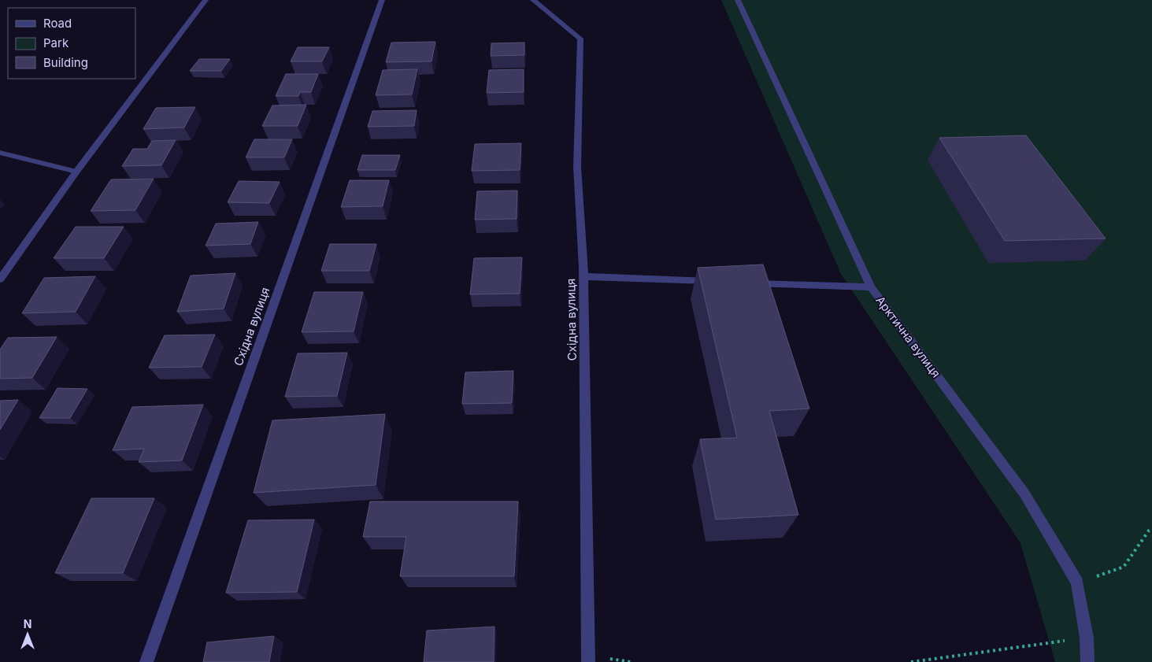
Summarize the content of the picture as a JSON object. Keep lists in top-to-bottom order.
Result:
{
  "streets": {
    "street": ["Східна вулиця", "Арктична вулиця"]
  },
  "legend": ["Road", "Park", "Building"],
  "north": "top"
}
